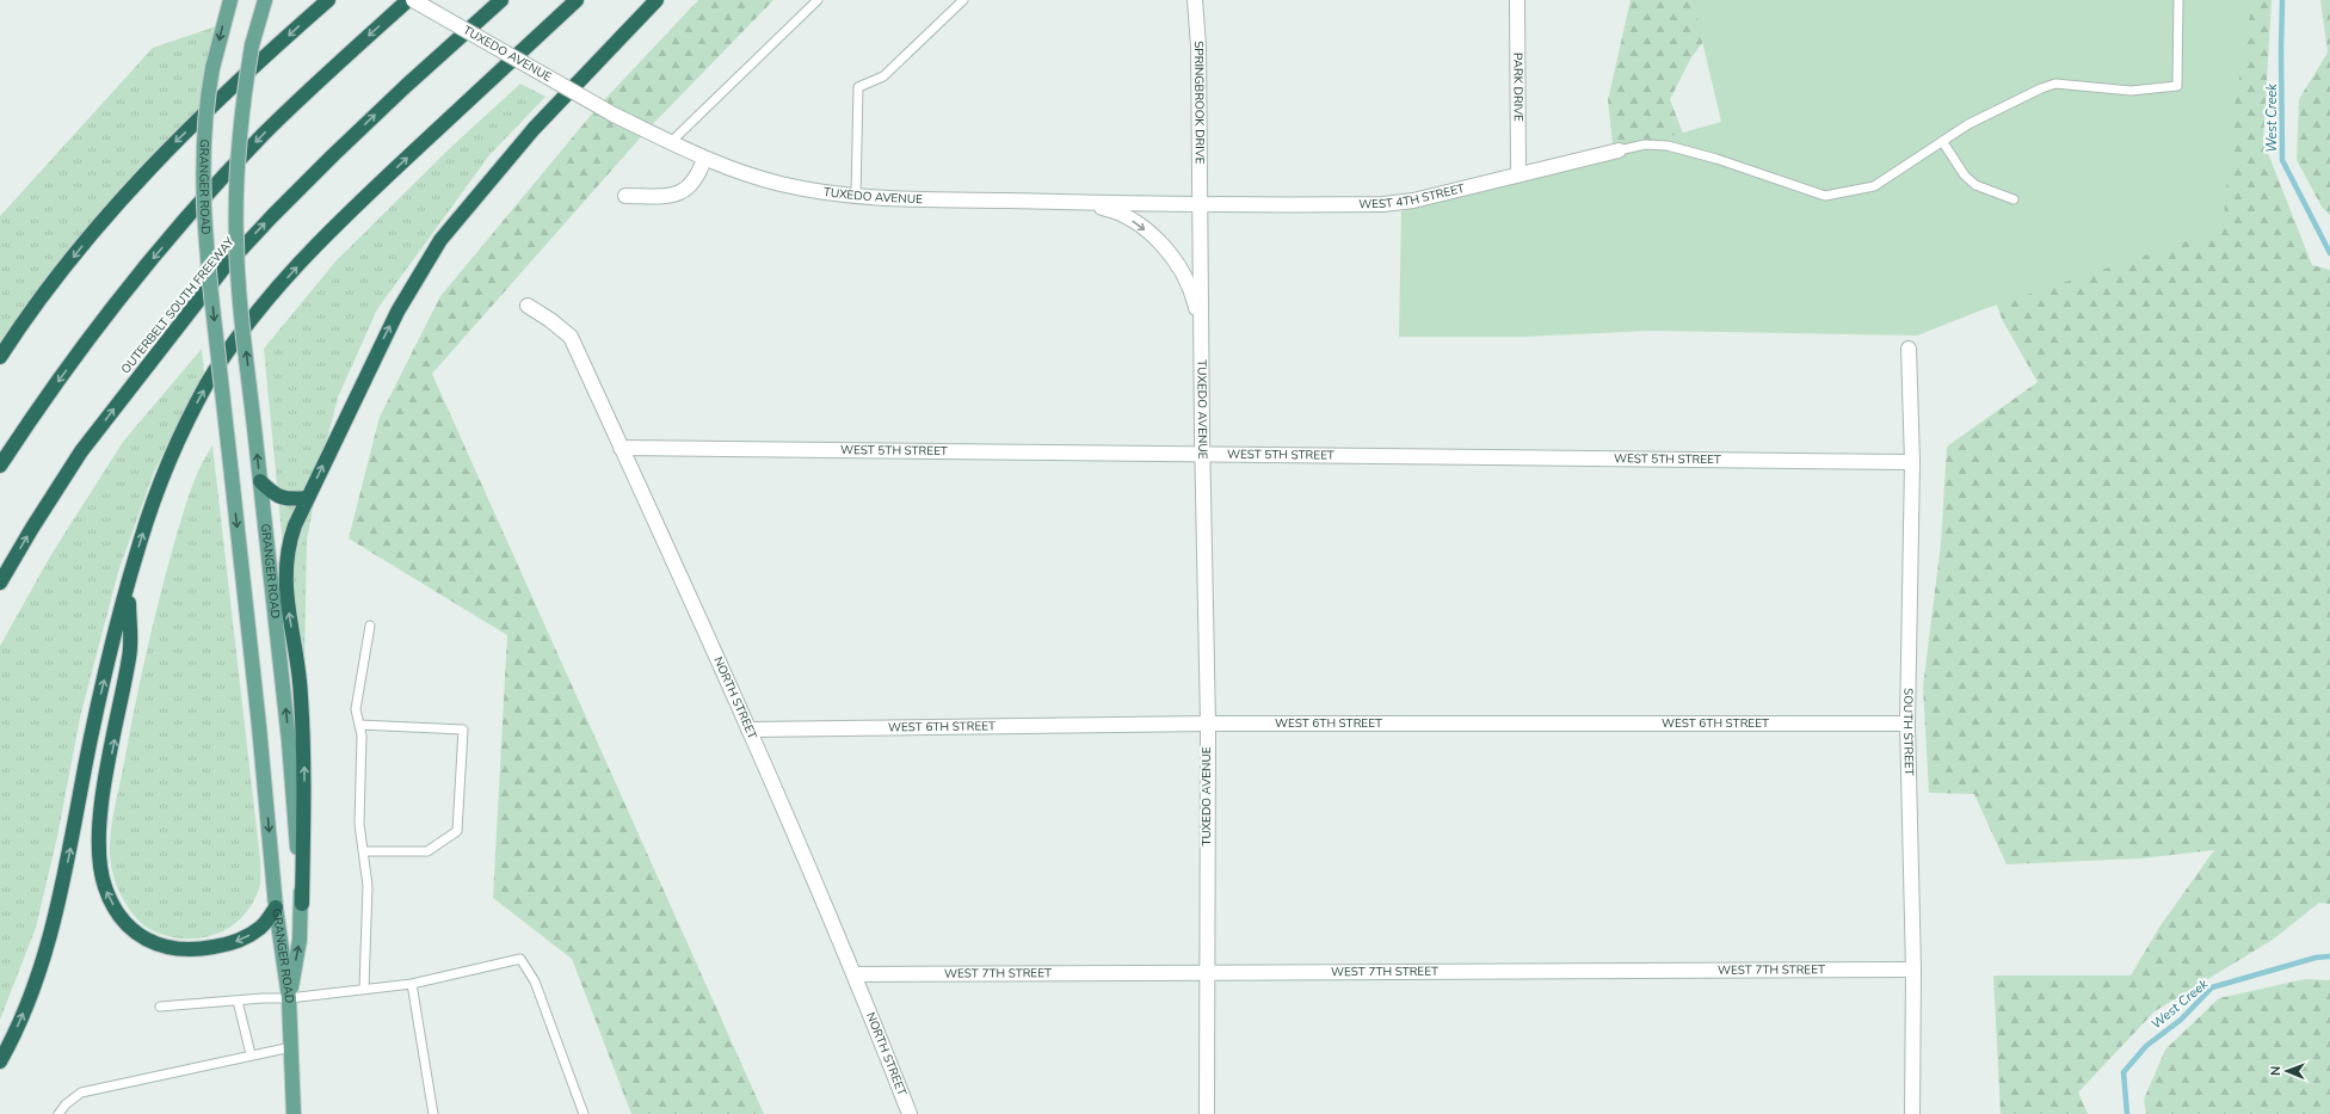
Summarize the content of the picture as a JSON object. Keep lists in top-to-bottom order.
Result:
{
  "streets": {
    "highway": ["OUTERBELT SOUTH FREEWAY"],
    "main road": ["GRANGER ROAD"],
    "street": [
      "TUXEDO AVENUE",
      "PARK DRIVE",
      "SPRINGBROOK DRIVE",
      "WEST 4TH STREET",
      "WEST 5TH STREET",
      "NORTH STREET",
      "WEST 6TH STREET",
      "SOUTH STREET",
      "WEST 7TH STREET"
    ]
  },
  "crossings": [
    ["TUXEDO AVENUE", "SPRINGBROOK DRIVE"],
    ["TUXEDO AVENUE", "WEST 4TH STREET"],
    ["TUXEDO AVENUE", "WEST 5TH STREET"],
    ["TUXEDO AVENUE", "WEST 6TH STREET"],
    ["TUXEDO AVENUE", "WEST 7TH STREET"],
    ["PARK DRIVE", "WEST 4TH STREET"],
    ["SPRINGBROOK DRIVE", "WEST 4TH STREET"],
    ["WEST 5TH STREET", "NORTH STREET"],
    ["WEST 5TH STREET", "SOUTH STREET"],
    ["NORTH STREET", "WEST 6TH STREET"],
    ["NORTH STREET", "WEST 7TH STREET"],
    ["WEST 6TH STREET", "SOUTH STREET"],
    ["SOUTH STREET", "WEST 7TH STREET"]
  ],
  "water": ["West Creek"],
  "north": "left"
}
